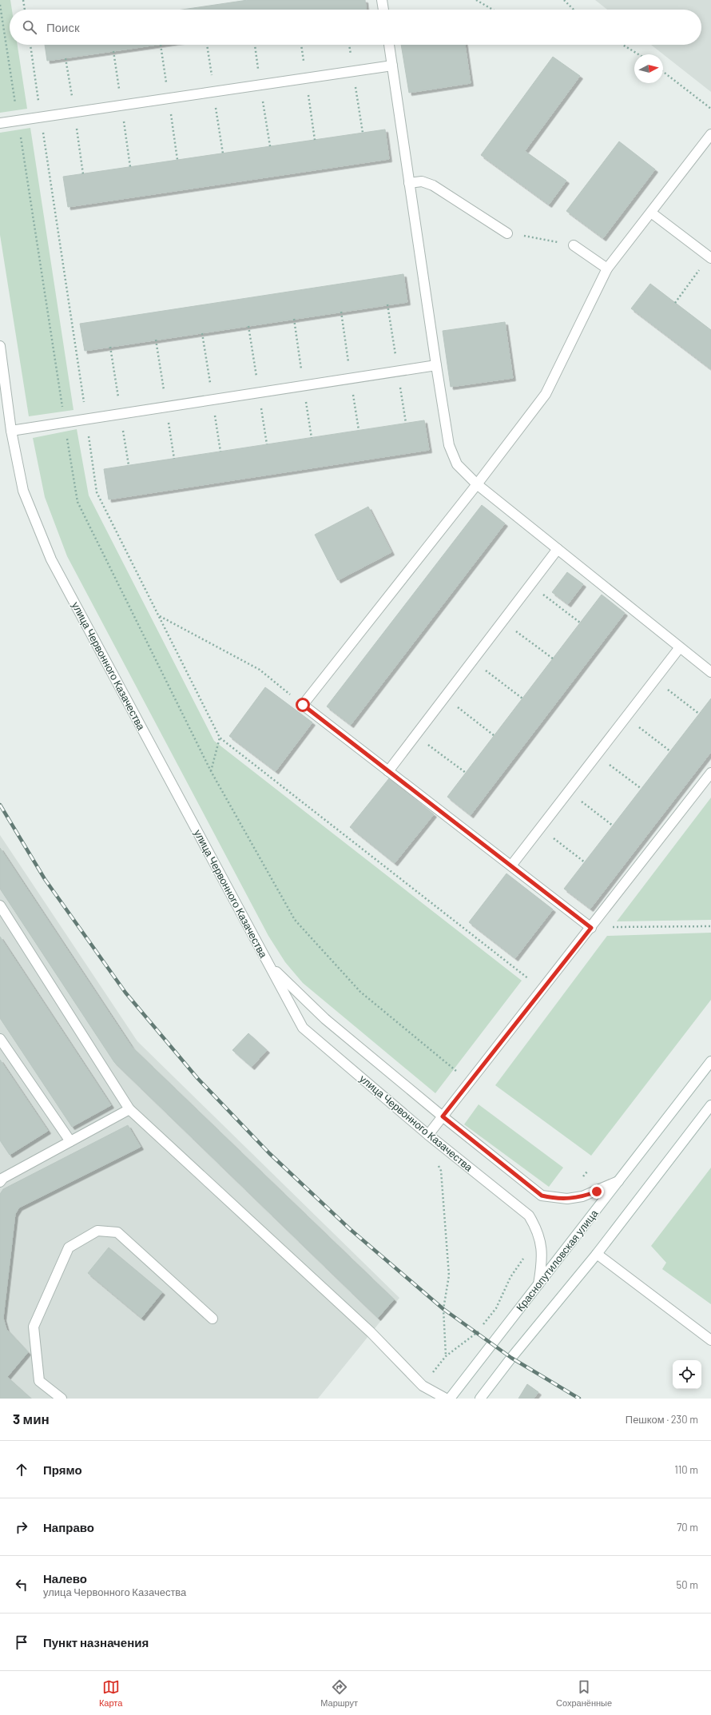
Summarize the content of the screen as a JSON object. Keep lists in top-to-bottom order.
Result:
{
  "streets": {
    "street": ["улица Червонного Казачества", "Краснопутиловская улица"]
  },
  "crossings": [
    ["улица Червонного Казачества", "Краснопутиловская улица"]
  ],
  "north": "right",
  "page": {
    "search": "Поиск",
    "heading": ["3 мин", "Пешком · 230 m"],
    "list": [
      ["Прямо", "110 m"],
      ["Направо", "70 m"],
      ["Налево", "улица Червонного Казачества", "50 m"],
      "Пункт назначения"
    ],
    "nav": ["Карта", "Маршрут", "Сохранённые"]
  }
}
